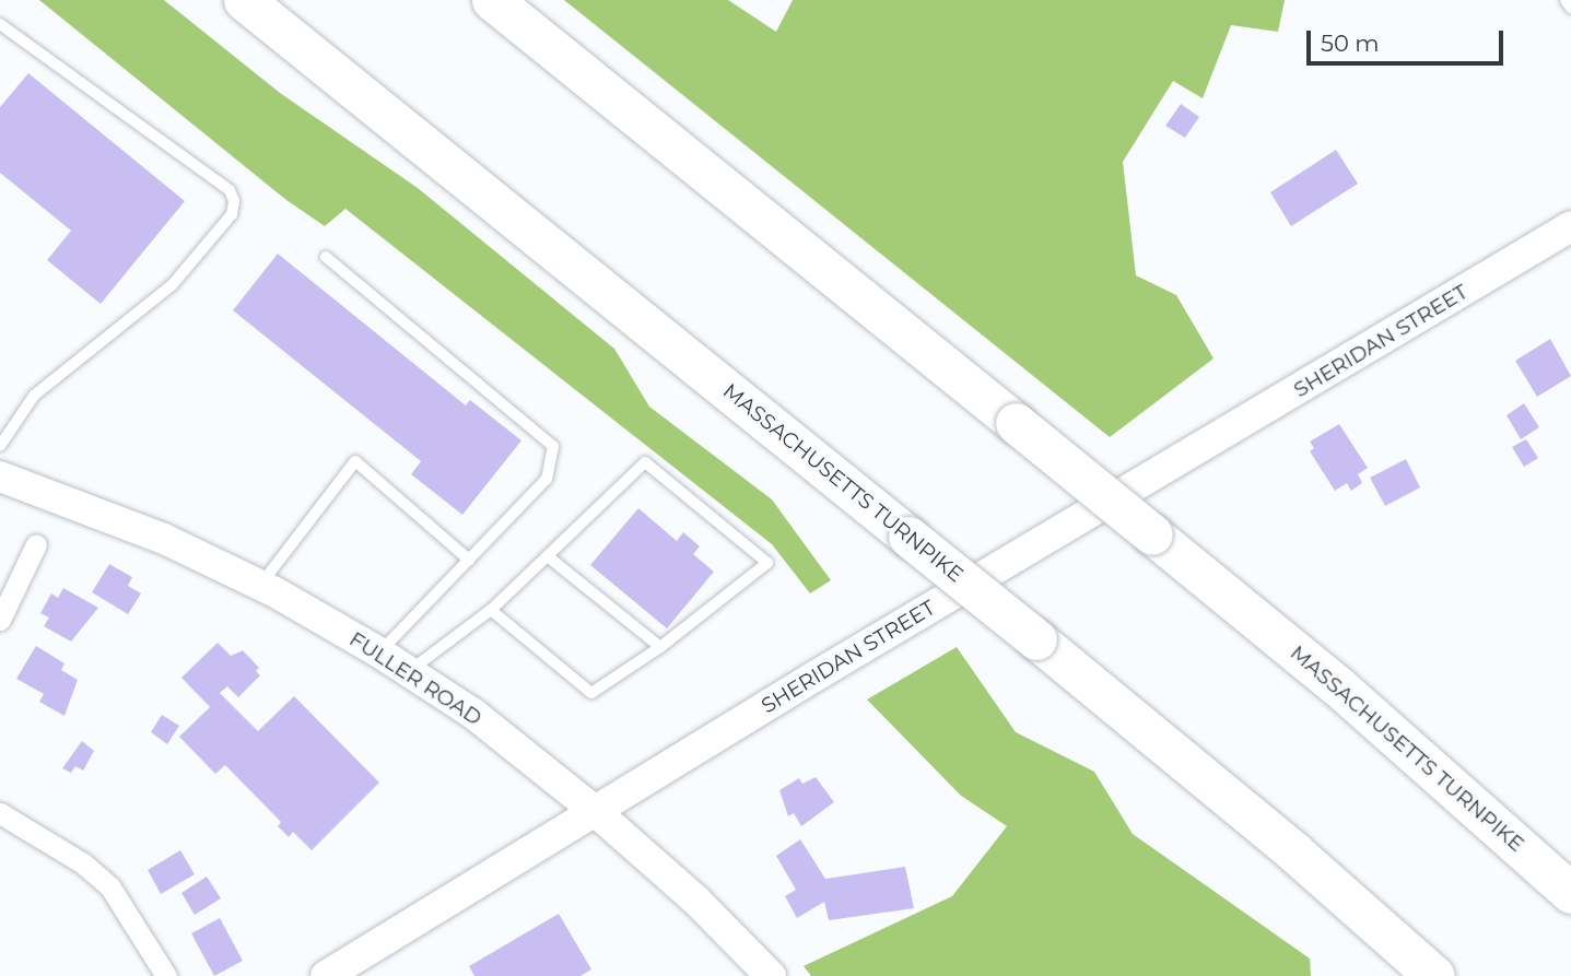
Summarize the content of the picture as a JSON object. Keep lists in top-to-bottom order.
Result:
{
  "streets": {
    "highway": ["MASSACHUSETTS TURNPIKE"],
    "street": ["SHERIDAN STREET", "FULLER ROAD"]
  },
  "crossings": [
    ["SHERIDAN STREET", "FULLER ROAD"]
  ],
  "scale_bar": "50 m"
}
